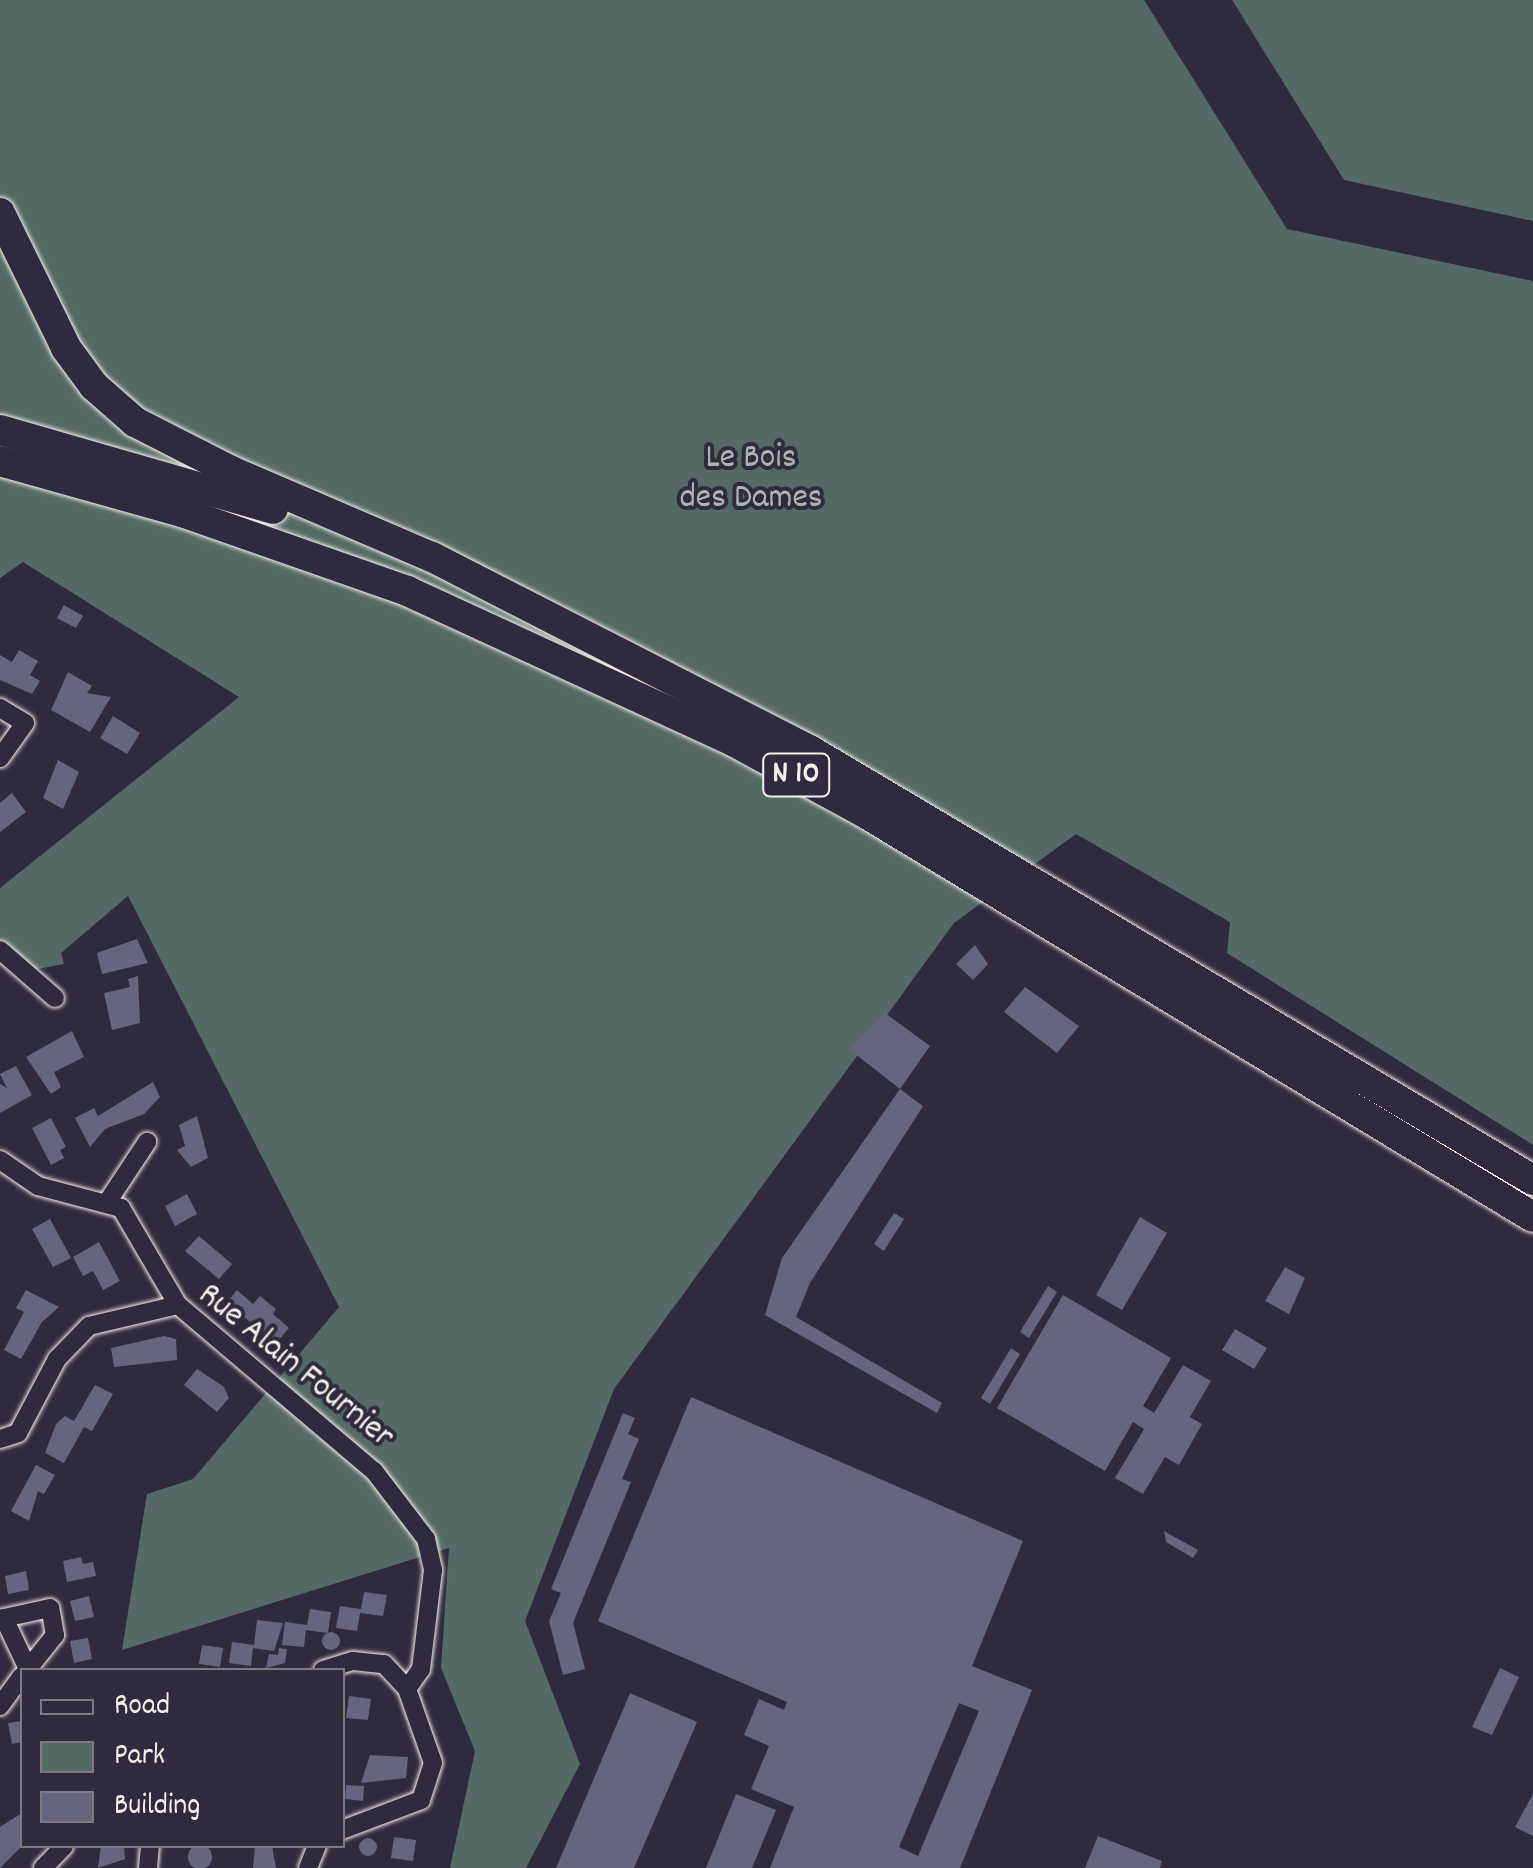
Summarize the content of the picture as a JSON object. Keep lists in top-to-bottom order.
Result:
{
  "streets": {
    "highway": ["N 10"],
    "street": ["Rue Alain Fournier"]
  },
  "parks": ["Le Bois des Dames"],
  "legend": ["Road", "Park", "Building"]
}
